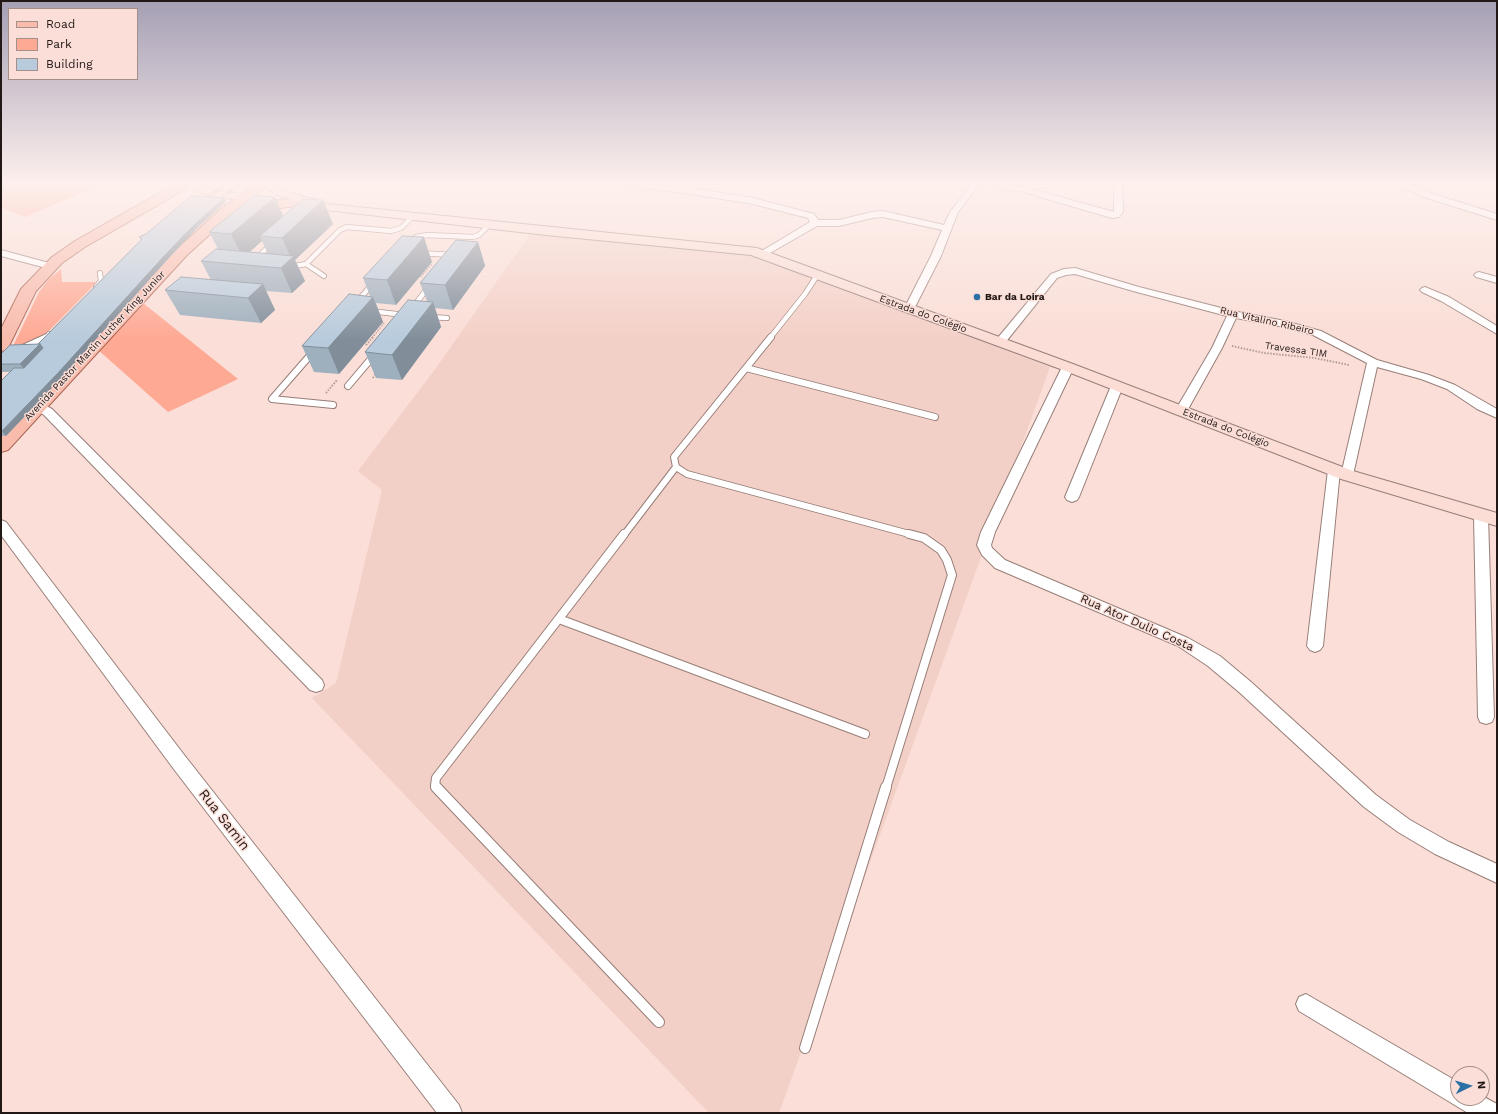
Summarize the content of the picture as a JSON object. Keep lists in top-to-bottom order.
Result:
{
  "streets": {
    "main road": ["Estrada do Colégio", "Avenida Pastor Martin Luther King Junior"],
    "street": ["Rua Vitalino Ribeiro", "Rua Ator Dulio Costa", "Rua Samin"],
    "path": ["Travessa TIM"]
  },
  "crossings": [
    ["Estrada do Colégio", "Rua Vitalino Ribeiro"],
    ["Estrada do Colégio", "Rua Ator Dulio Costa"],
    ["Rua Vitalino Ribeiro", "Travessa TIM"]
  ],
  "places": ["Bar da Loira"],
  "legend": ["Road", "Park", "Building"],
  "north": "right"
}
